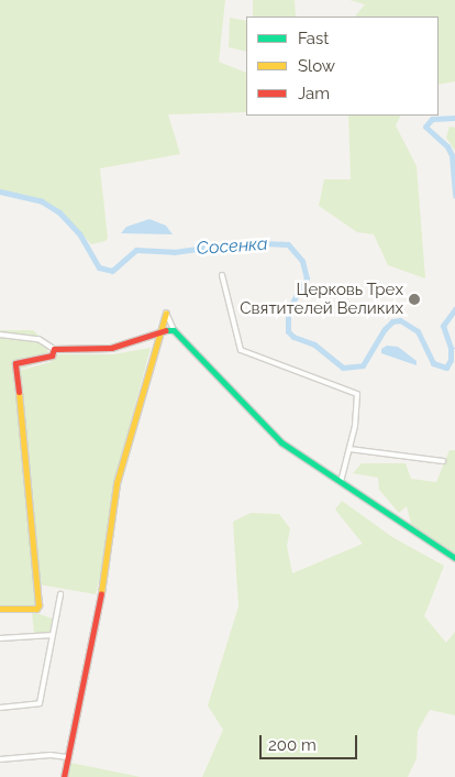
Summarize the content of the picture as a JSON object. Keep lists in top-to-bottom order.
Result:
{
  "water": ["Сосенка"],
  "places": ["Церковь Трех Святителей Великих"],
  "legend": ["Fast", "Slow", "Jam"],
  "scale_bar": "200 m"
}
